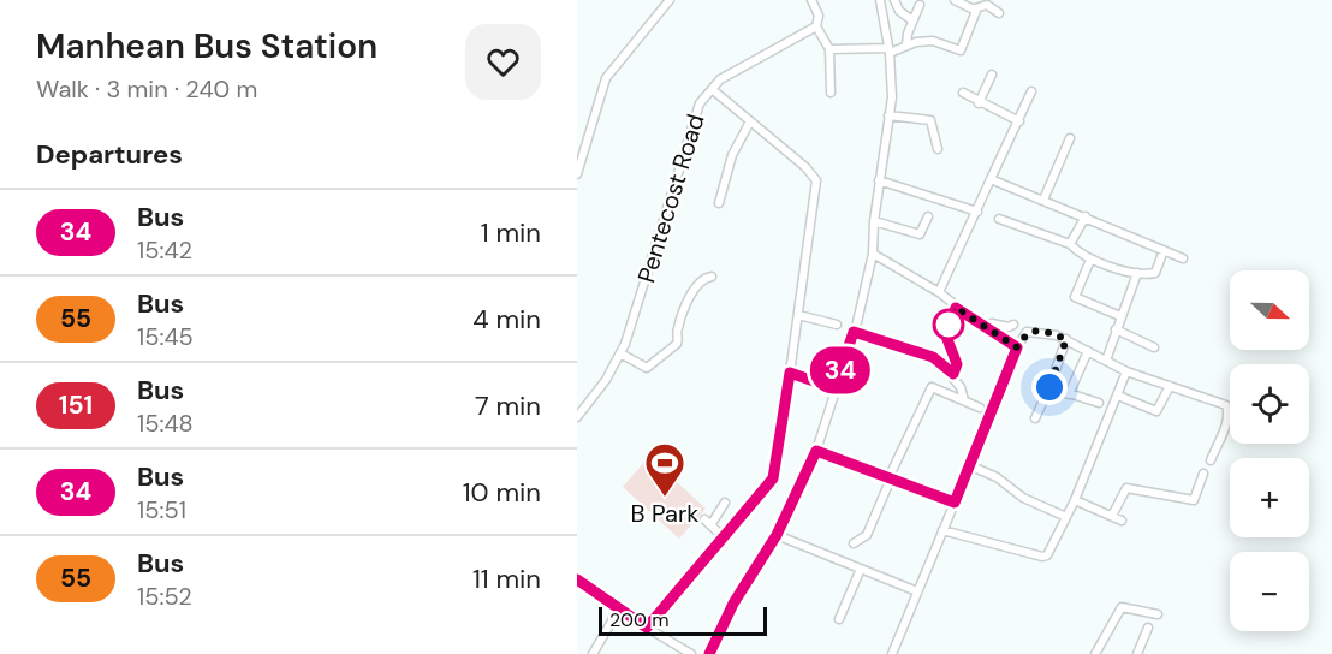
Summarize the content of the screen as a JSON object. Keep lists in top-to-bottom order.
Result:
{
  "streets": {
    "street": ["Pentecost Road"]
  },
  "places": {
    "sports": ["B Park"]
  },
  "lines": ["bus line 34"],
  "scale_bar": "200 m",
  "north": "right",
  "page": {
    "heading": [
      ["Manhean Bus Station", "Walk · 3 min · 240 m"],
      "Departures"
    ],
    "on_map": "34",
    "list": [
      {
        "mark": "34",
        "name": "Bus",
        "note": "15:42",
        "value": "1 min"
      },
      {
        "mark": "55",
        "name": "Bus",
        "note": "15:45",
        "value": "4 min"
      },
      {
        "mark": "151",
        "name": "Bus",
        "note": "15:48",
        "value": "7 min"
      },
      {
        "mark": "34",
        "name": "Bus",
        "note": "15:51",
        "value": "10 min"
      },
      {
        "mark": "55",
        "name": "Bus",
        "note": "15:52",
        "value": "11 min"
      }
    ],
    "map_buttons": ["+", "−"],
    "scale": "200 m"
  }
}
